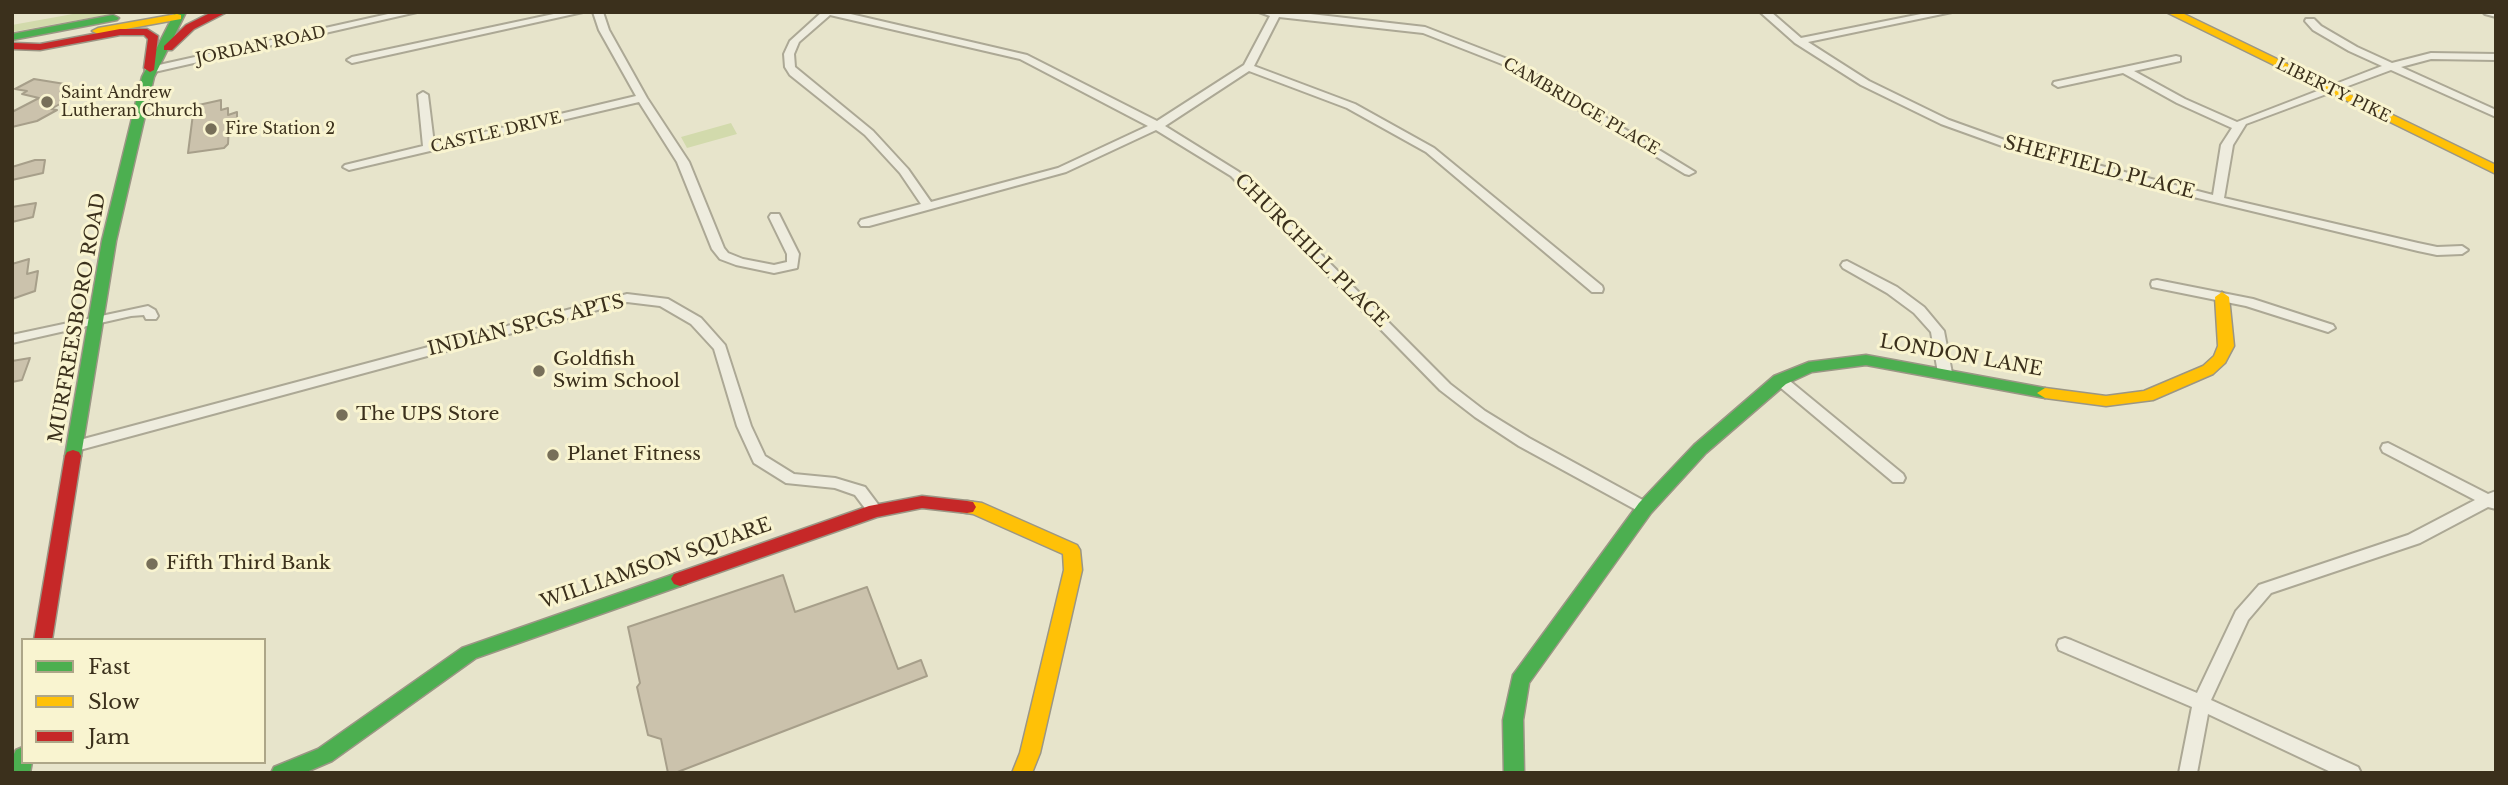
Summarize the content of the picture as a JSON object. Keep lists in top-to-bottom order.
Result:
{
  "streets": {
    "main road": [
      "LIBERTY PIKE",
      "MURFREESBORO ROAD",
      "LONDON LANE",
      "WILLIAMSON SQUARE"
    ],
    "street": [
      "JORDAN ROAD",
      "CAMBRIDGE PLACE",
      "CASTLE DRIVE",
      "SHEFFIELD PLACE",
      "CHURCHILL PLACE",
      "INDIAN SPGS APTS"
    ]
  },
  "crossings": [
    ["JORDAN ROAD", "MURFREESBORO ROAD"],
    ["CHURCHILL PLACE", "LONDON LANE"],
    ["MURFREESBORO ROAD", "INDIAN SPGS APTS"],
    ["INDIAN SPGS APTS", "WILLIAMSON SQUARE"]
  ],
  "places": [
    "Saint Andrew Lutheran Church",
    "Fire Station 2",
    "Goldfish Swim School",
    "The UPS Store",
    "Planet Fitness",
    "Fifth Third Bank"
  ],
  "legend": ["Fast", "Slow", "Jam"]
}
